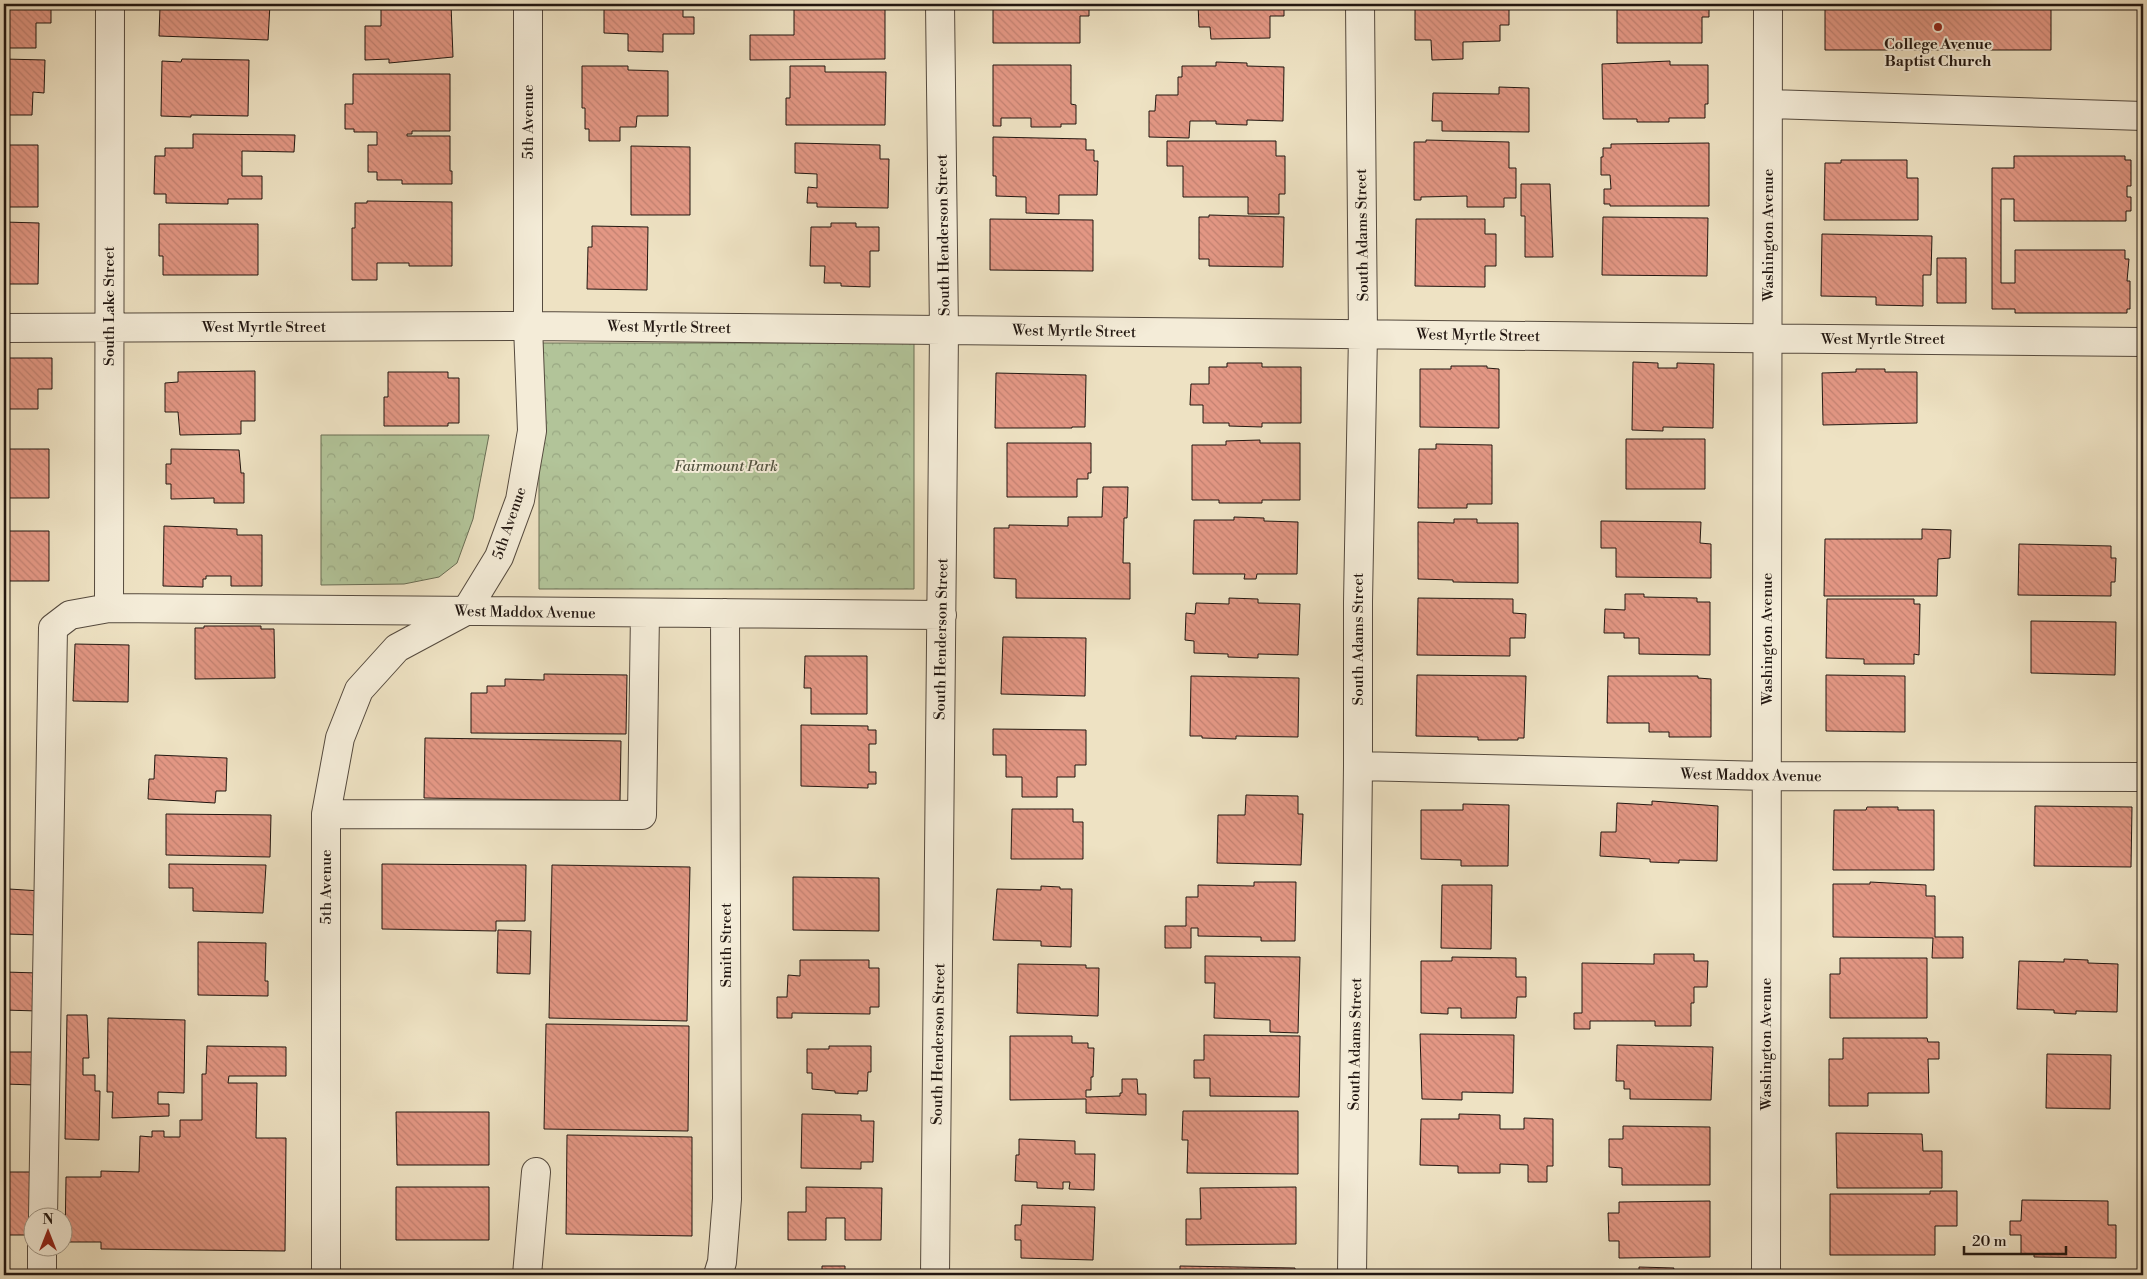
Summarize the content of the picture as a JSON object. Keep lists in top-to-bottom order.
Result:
{
  "streets": {
    "street": [
      "5th Avenue",
      "South Henderson Street",
      "South Adams Street",
      "Washington Avenue",
      "South Lake Street",
      "West Myrtle Street",
      "West Maddox Avenue",
      "Smith Street"
    ]
  },
  "crossings": [
    ["5th Avenue", "West Myrtle Street"],
    ["5th Avenue", "West Maddox Avenue"],
    ["South Henderson Street", "West Myrtle Street"],
    ["South Henderson Street", "West Maddox Avenue"],
    ["South Adams Street", "West Myrtle Street"],
    ["South Adams Street", "West Maddox Avenue"],
    ["Washington Avenue", "West Myrtle Street"],
    ["Washington Avenue", "West Maddox Avenue"],
    ["South Lake Street", "West Myrtle Street"],
    ["South Lake Street", "West Maddox Avenue"],
    ["West Maddox Avenue", "Smith Street"]
  ],
  "parks": ["Fairmount Park"],
  "places": ["College Avenue Baptist Church"],
  "scale_bar": "20 m",
  "north": "top"
}
